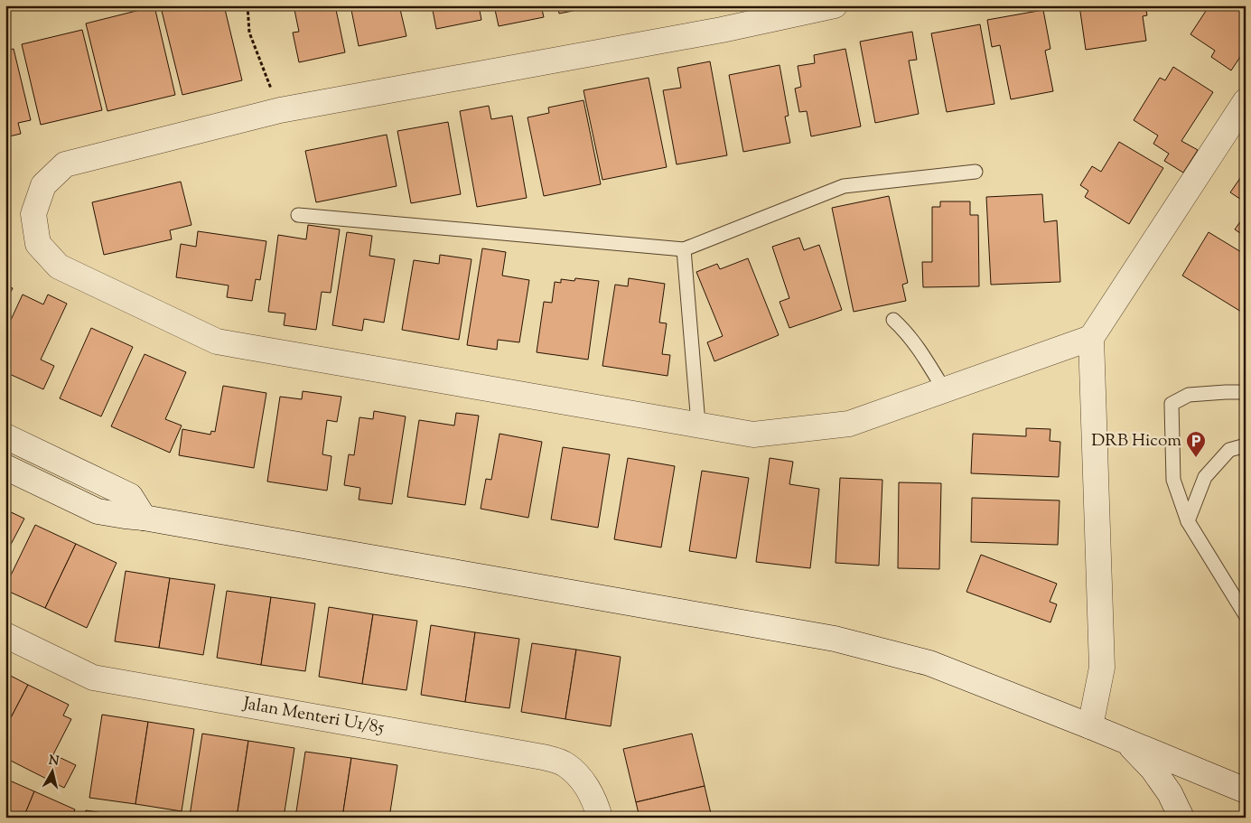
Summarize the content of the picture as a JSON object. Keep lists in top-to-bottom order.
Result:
{
  "streets": {
    "street": ["Jalan Menteri U1/85"]
  },
  "places": {
    "parking": ["DRB Hicom"]
  },
  "north": "top"
}
